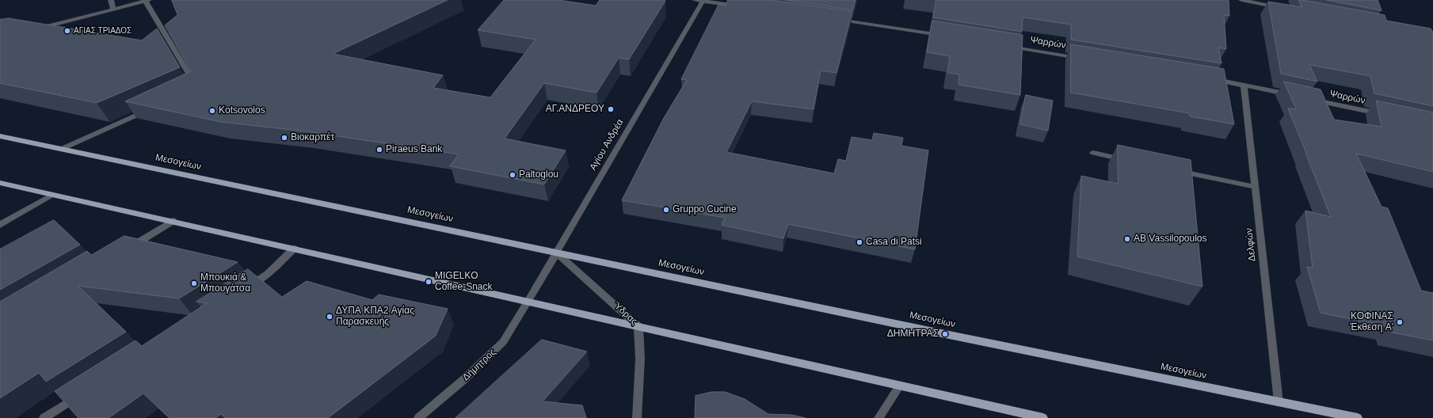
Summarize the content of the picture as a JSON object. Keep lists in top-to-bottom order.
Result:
{
  "streets": {
    "main road": ["Μεσογείων"],
    "street": [
      "Ψαρρών",
      "Αγίου Ανδρέα",
      "Δελφών",
      "Ύδρας",
      "Δήμητρος"
    ]
  },
  "crossings": [
    ["Αγίου Ανδρέα", "Μεσογείων"],
    ["Αγίου Ανδρέα", "Ύδρας"],
    ["Αγίου Ανδρέα", "Δήμητρος"],
    ["Μεσογείων", "Δελφών"],
    ["Μεσογείων", "Ύδρας"]
  ],
  "places": [
    "ΑΓΙΑΣ ΤΡΙΑΔΟΣ",
    "ΑΓ.ΑΝΔΡΕΟΥ",
    "Kotsovolos",
    "Βιοκαρπέτ",
    "Piraeus Bank",
    "Paltoglou",
    "Gruppo Cucine",
    "AB Vassilopoulos",
    "Casa di Patsi",
    "MIGELKO Coffee-Snack",
    "Μπουκιά & Μπουγάτσα",
    "ΔΥΠΑ ΚΠΑ2 Αγίας Παρασκευής",
    "ΚΟΦΙΝΑΣ Έκθεση Α'",
    "ΔΗΜΗΤΡΑΣ"
  ]
}
